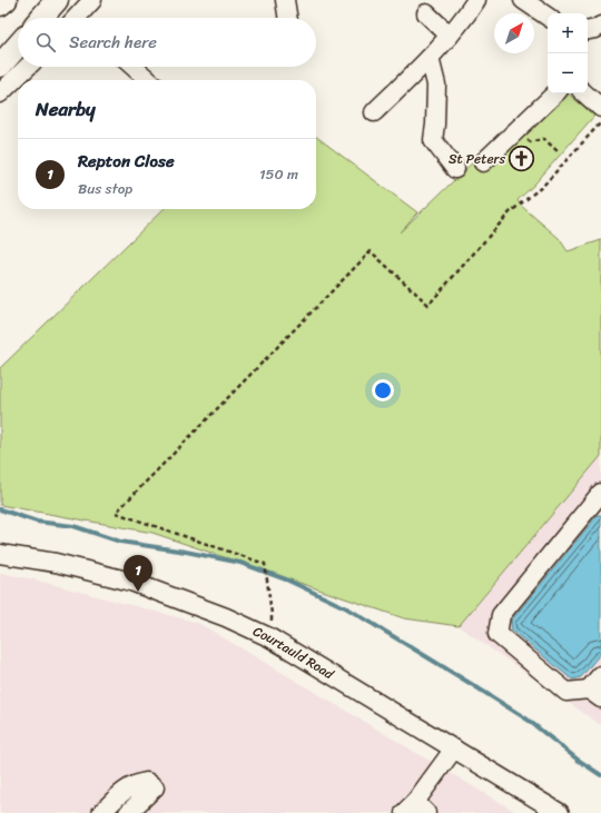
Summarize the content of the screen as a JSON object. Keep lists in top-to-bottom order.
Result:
{
  "streets": {
    "street": ["Courtauld Road"]
  },
  "places": {
    "church": ["St Peters"]
  },
  "north": "top right",
  "page": {
    "map_buttons": ["+", "−"],
    "search": "Search here",
    "heading": "Nearby",
    "list": [
      {
        "mark": "1",
        "name": "Repton Close",
        "note": "Bus stop",
        "value": "150 m"
      }
    ],
    "pins": "1"
  }
}
